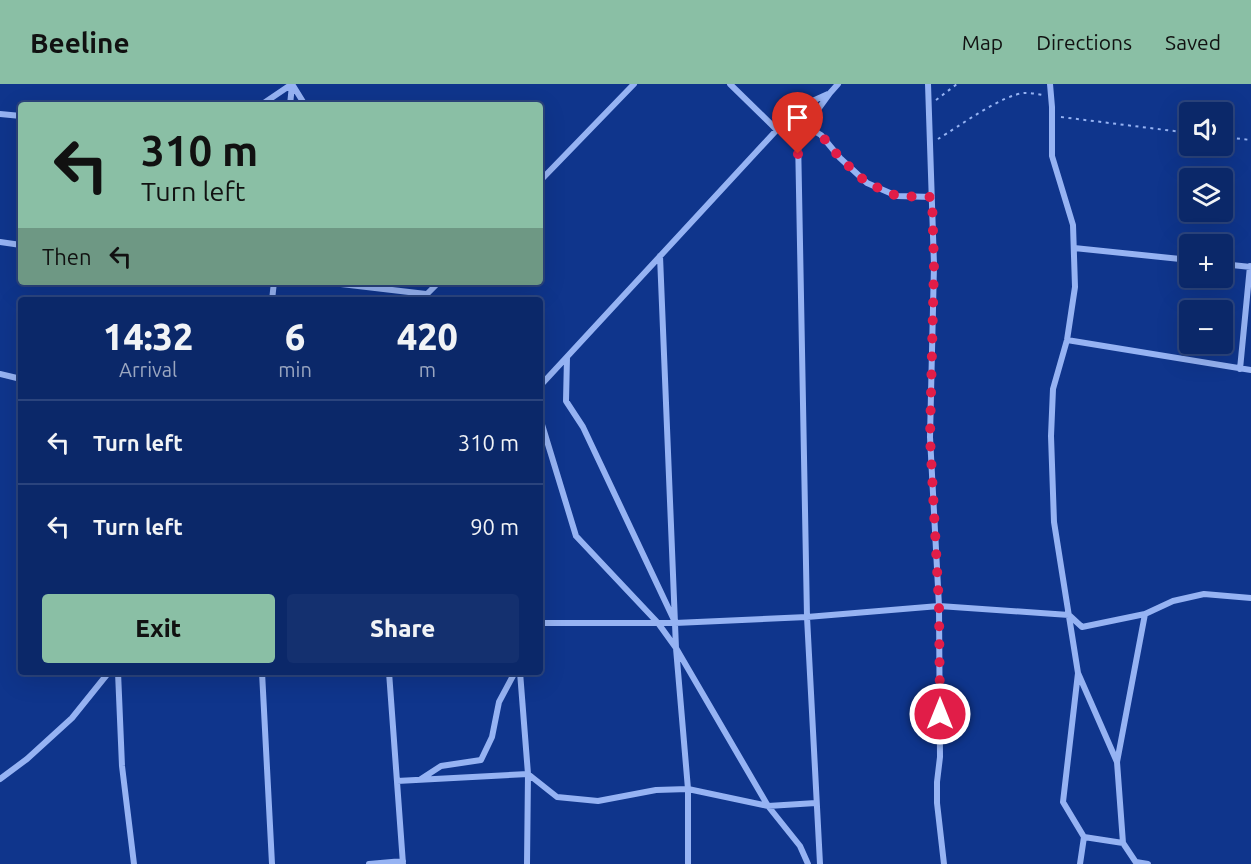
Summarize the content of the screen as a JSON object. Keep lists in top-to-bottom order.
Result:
{
  "page": {
    "header": "Beeline",
    "nav": ["Map", "Directions", "Saved"],
    "map_buttons": ["+", "−"],
    "turn": ["310 m", "Turn left"],
    "then": "Then",
    "eta": [
      "14:32",
      "Arrival",
      "6",
      "min",
      "420",
      "m"
    ],
    "list": [
      {
        "name": "Turn left",
        "value": "310 m"
      },
      {
        "name": "Turn left",
        "value": "90 m"
      }
    ],
    "buttons": ["Exit", "Share"]
  }
}
